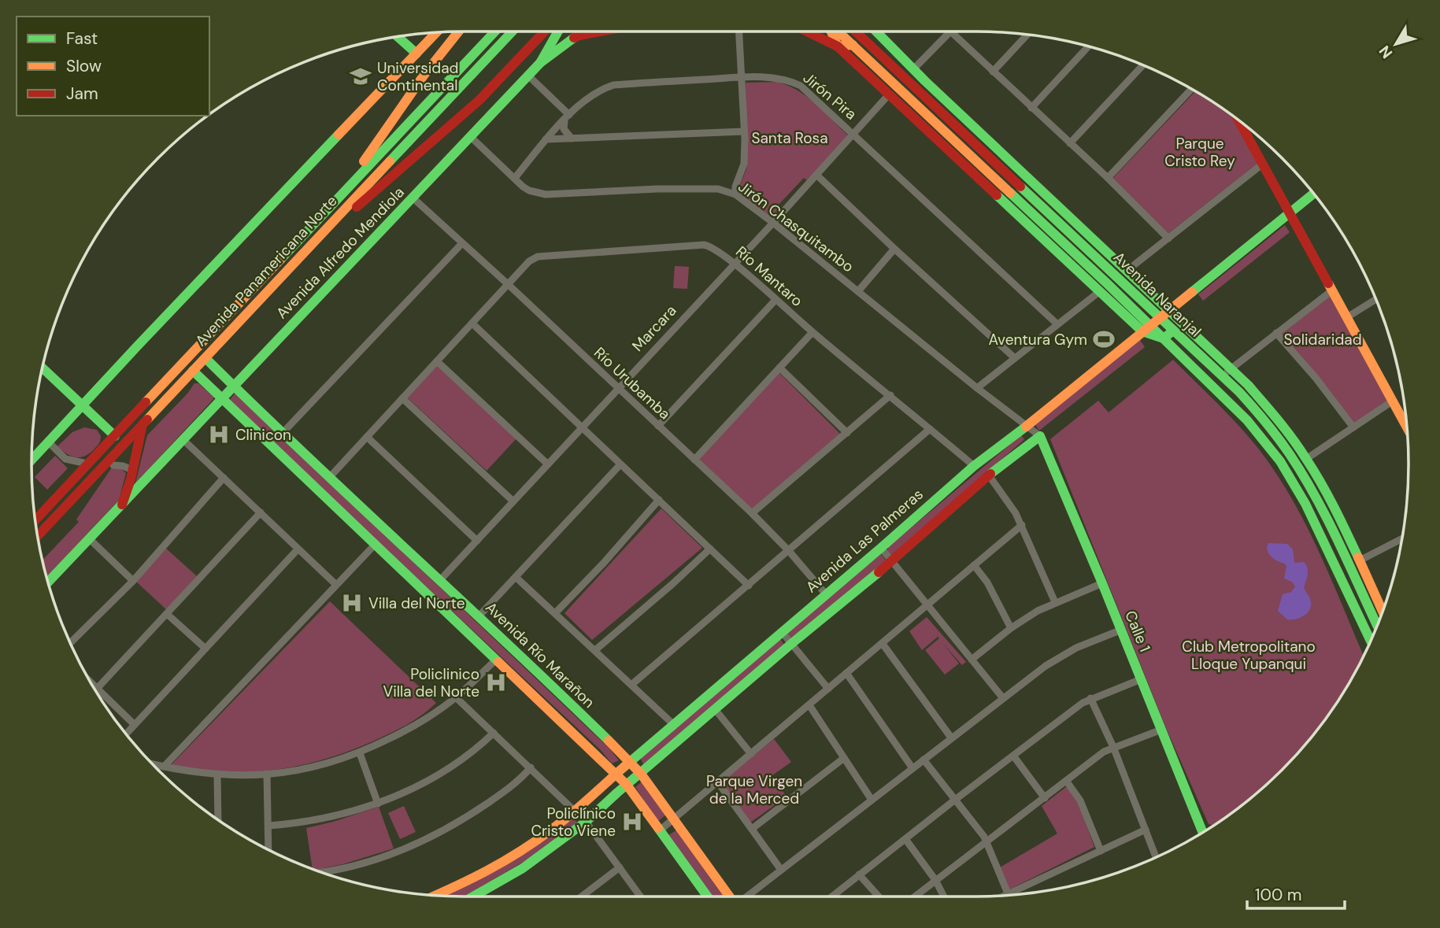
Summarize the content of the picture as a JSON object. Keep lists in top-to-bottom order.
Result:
{
  "streets": {
    "main road": [
      "Avenida Alfredo Mendiola",
      "Avenida Panamericana Norte",
      "Avenida Naranjal",
      "Avenida Las Palmeras",
      "Calle 1",
      "Avenida Río Marañon"
    ],
    "street": [
      "Jirón Pira",
      "Jirón Chasquitambo",
      "Río Mantaro",
      "Marcara",
      "Río Urubamba"
    ]
  },
  "crossings": [
    ["Jirón Pira", "Jirón Chasquitambo"],
    ["Jirón Pira", "Marcara"],
    ["Jirón Chasquitambo", "Avenida Alfredo Mendiola"],
    ["Jirón Chasquitambo", "Marcara"],
    ["Jirón Chasquitambo", "Avenida Las Palmeras"],
    ["Jirón Chasquitambo", "Calle 1"],
    ["Avenida Alfredo Mendiola", "Río Urubamba"],
    ["Avenida Alfredo Mendiola", "Avenida Río Marañon"],
    ["Avenida Panamericana Norte", "Avenida Río Marañon"],
    ["Río Mantaro", "Marcara"],
    ["Río Mantaro", "Río Urubamba"],
    ["Río Mantaro", "Avenida Las Palmeras"],
    ["Río Mantaro", "Avenida Río Marañon"],
    ["Avenida Naranjal", "Marcara"],
    ["Avenida Naranjal", "Avenida Las Palmeras"],
    ["Marcara", "Río Urubamba"],
    ["Marcara", "Avenida Río Marañon"],
    ["Río Urubamba", "Avenida Las Palmeras"],
    ["Avenida Las Palmeras", "Calle 1"],
    ["Avenida Las Palmeras", "Avenida Río Marañon"]
  ],
  "parks": [
    "Santa Rosa",
    "Parque Cristo Rey",
    "Solidaridad",
    "Club Metropolitano Lloque Yupanqui",
    "Parque Virgen de la Merced"
  ],
  "places": {
    "school or university": ["Universidad Continental"],
    "sports": ["Aventura Gym"],
    "hospital": [
      "Clinicon",
      "Villa del Norte",
      "Policlinico Villa del Norte",
      "Policlínico Cristo Viene"
    ]
  },
  "legend": ["Fast", "Slow", "Jam"],
  "scale_bar": "100 m",
  "north": "bottom left"
}
